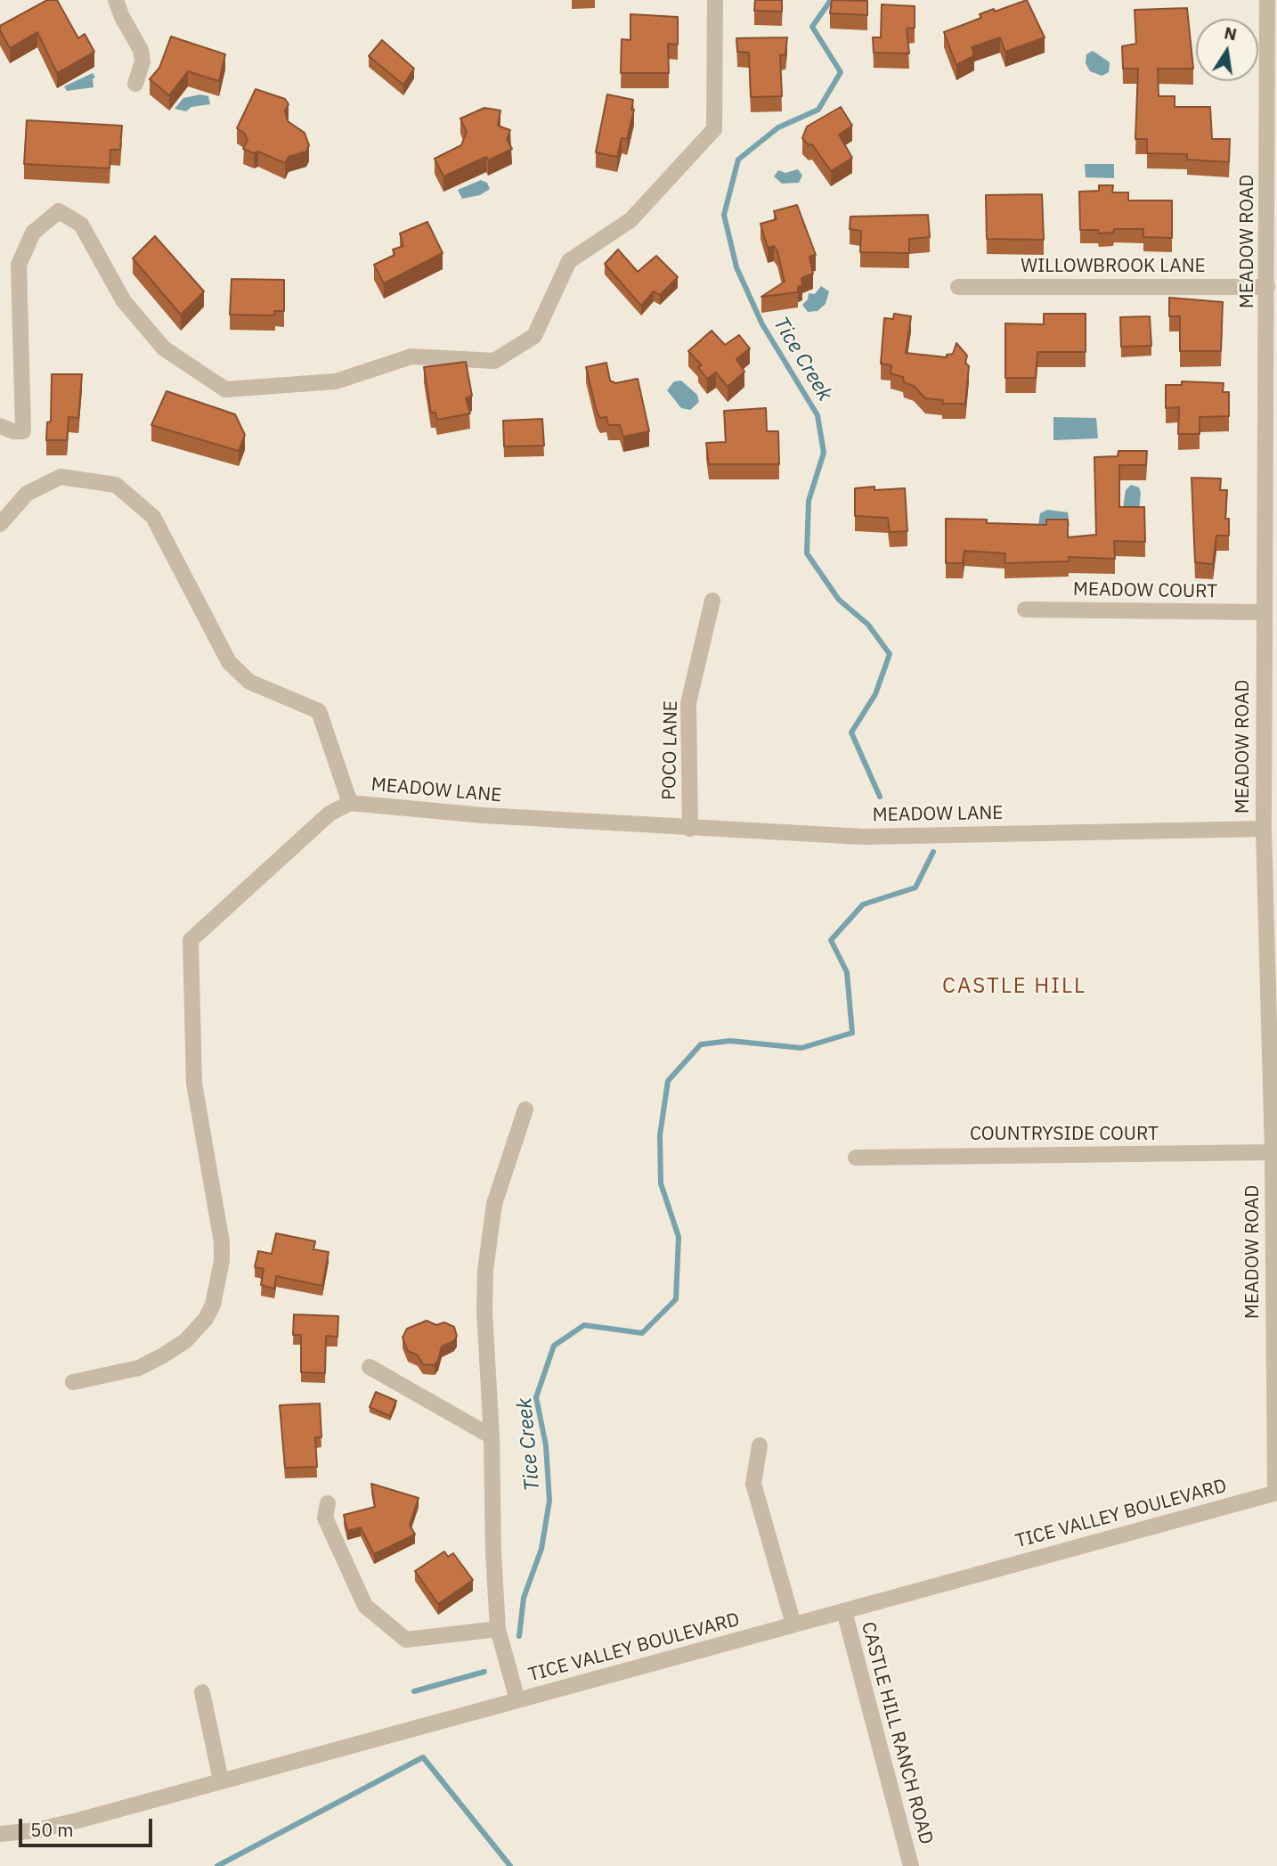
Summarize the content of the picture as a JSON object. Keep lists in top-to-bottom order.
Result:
{
  "streets": {
    "street": [
      "MEADOW ROAD",
      "WILLOWBROOK LANE",
      "MEADOW COURT",
      "POCO LANE",
      "MEADOW LANE",
      "COUNTRYSIDE COURT",
      "TICE VALLEY BOULEVARD",
      "CASTLE HILL RANCH ROAD"
    ]
  },
  "crossings": [
    ["MEADOW ROAD", "WILLOWBROOK LANE"],
    ["MEADOW ROAD", "MEADOW COURT"],
    ["MEADOW ROAD", "MEADOW LANE"],
    ["MEADOW ROAD", "COUNTRYSIDE COURT"],
    ["MEADOW ROAD", "TICE VALLEY BOULEVARD"],
    ["POCO LANE", "MEADOW LANE"],
    ["TICE VALLEY BOULEVARD", "CASTLE HILL RANCH ROAD"]
  ],
  "districts": ["CASTLE HILL"],
  "water": ["Tice Creek"],
  "scale_bar": "50 m",
  "north": "top"
}
